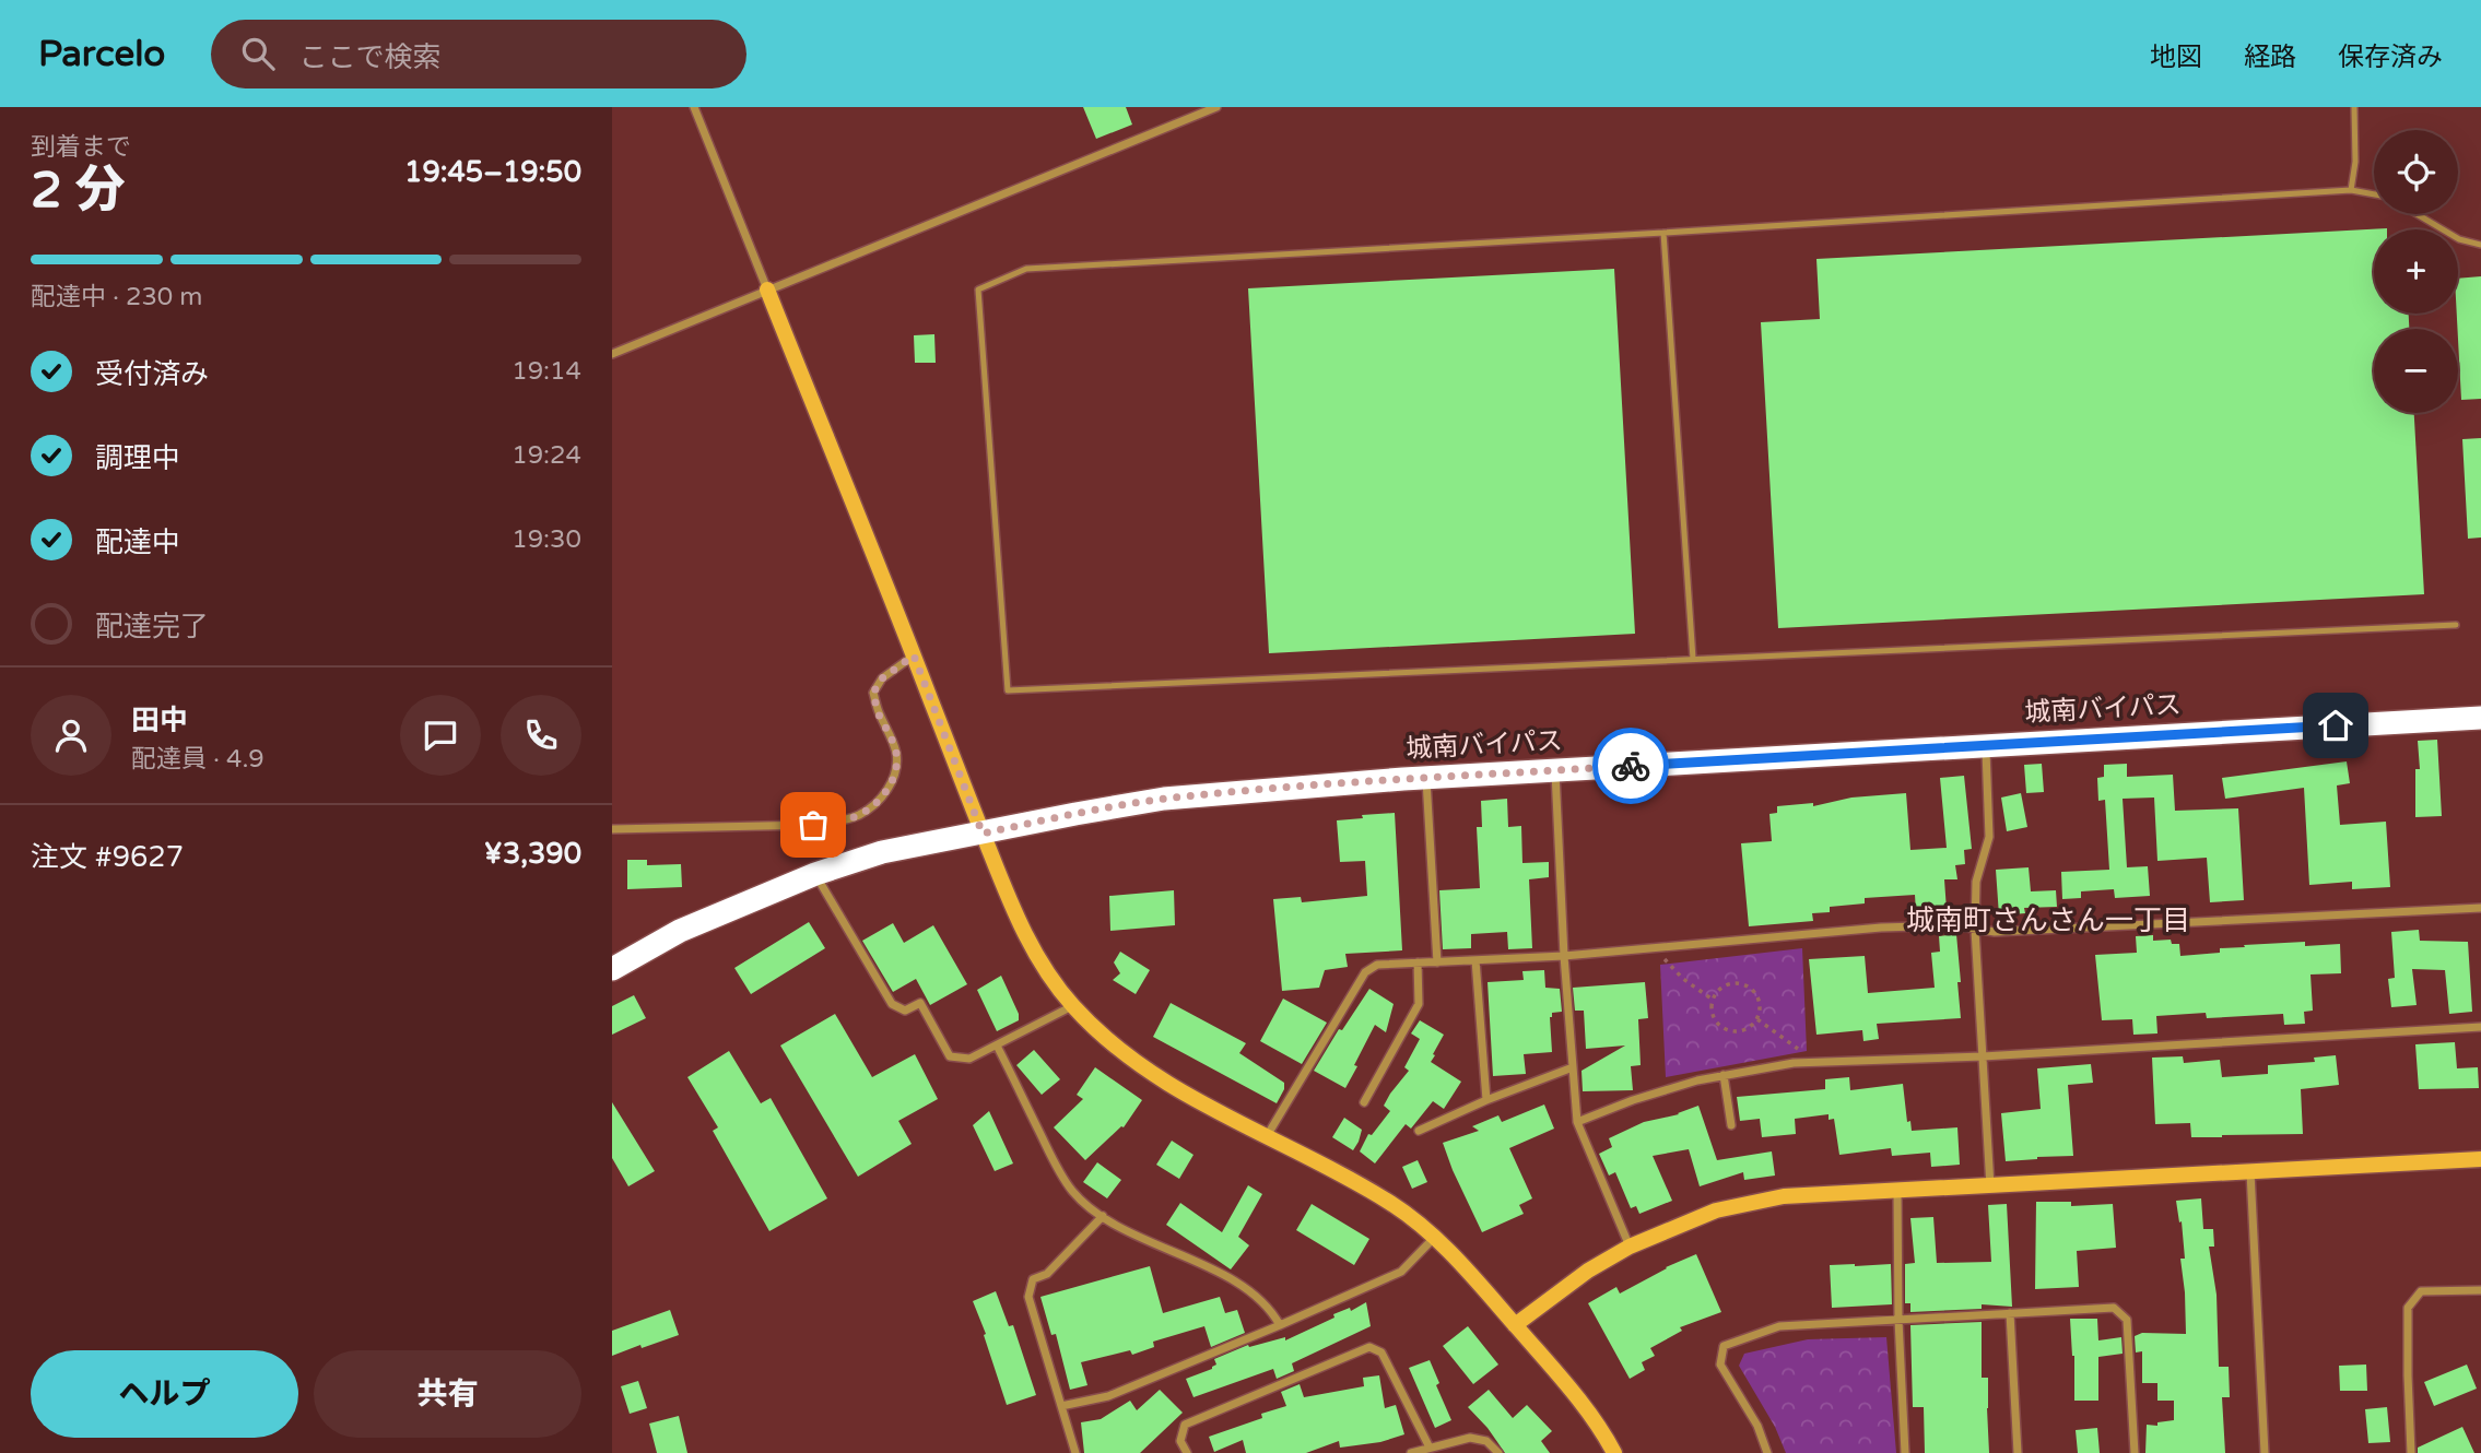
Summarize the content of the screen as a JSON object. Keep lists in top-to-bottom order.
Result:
{
  "streets": {
    "highway": ["城南バイパス"]
  },
  "districts": ["城南町さんさん一丁目"],
  "page": {
    "header": "Parcelo",
    "search": "ここで検索",
    "nav": ["地図", "経路", "保存済み"],
    "heading": ["2 分", "到着まで", "19:45–19:50"],
    "panel": [
      "田中",
      "配達員 · 4.9",
      "注文 #9627",
      "¥3,390"
    ],
    "map_buttons": ["+", "−"],
    "bar": "配達中 · 230 m",
    "list": [
      ["受付済み", "19:14"],
      ["調理中", "19:24"],
      ["配達中", "19:30"],
      "配達完了"
    ],
    "buttons": ["ヘルプ", "共有"]
  }
}
